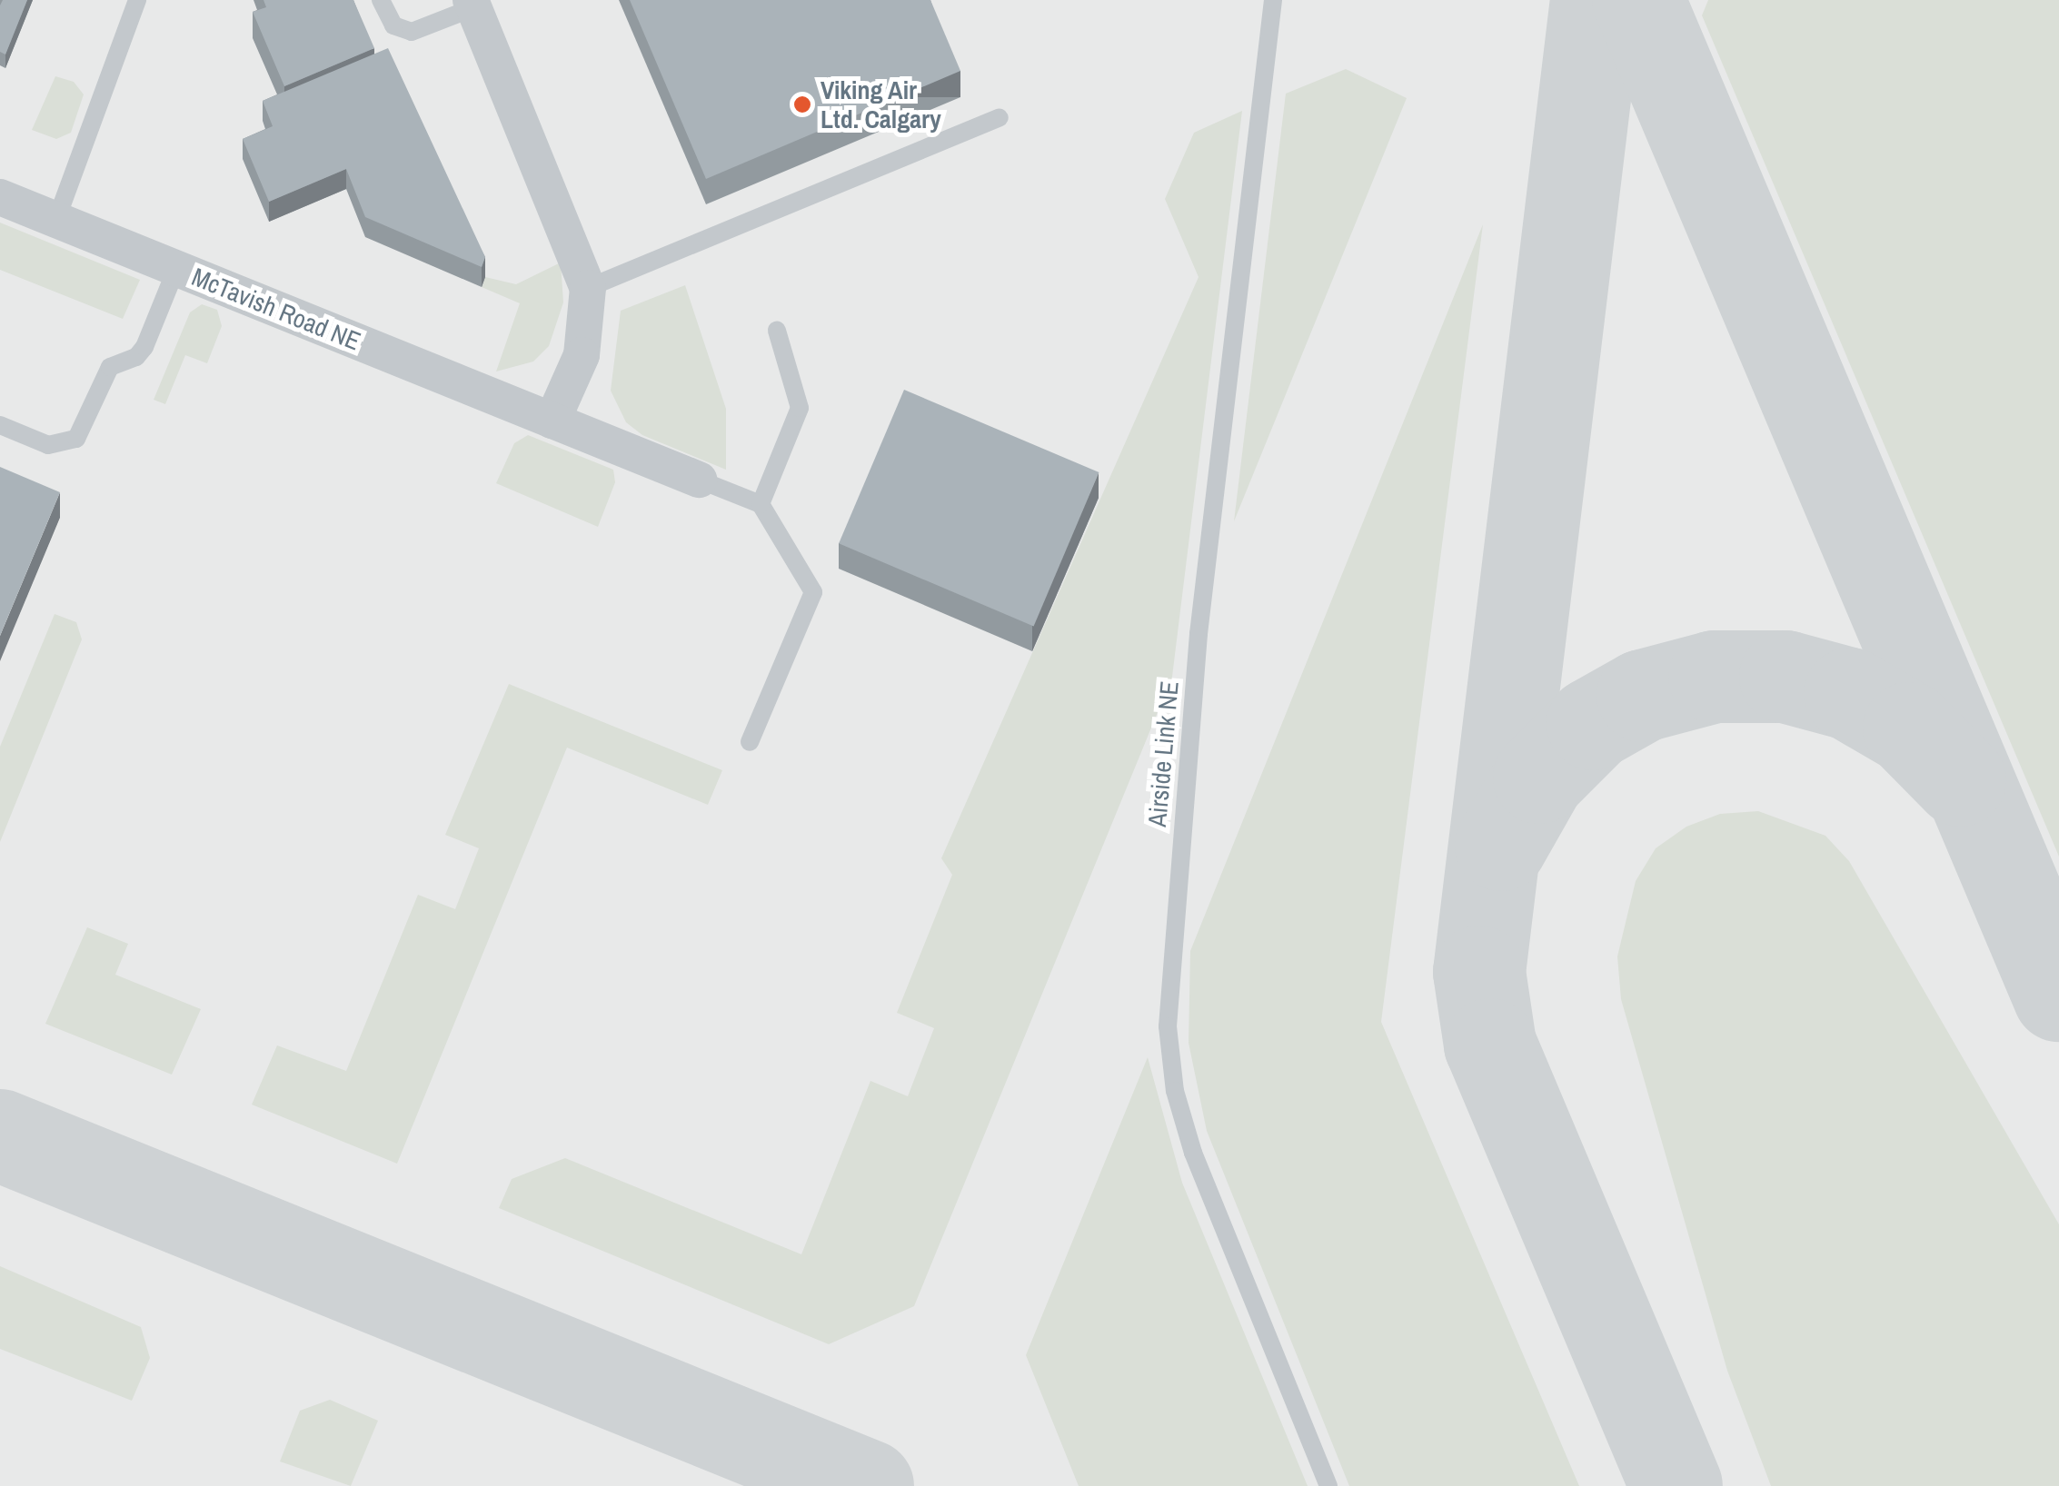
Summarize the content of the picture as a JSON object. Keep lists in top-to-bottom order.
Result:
{
  "streets": {
    "street": ["McTavish Road NE"],
    "lane": ["Airside Link NE"]
  },
  "places": ["Viking Air Ltd. Calgary"]
}
